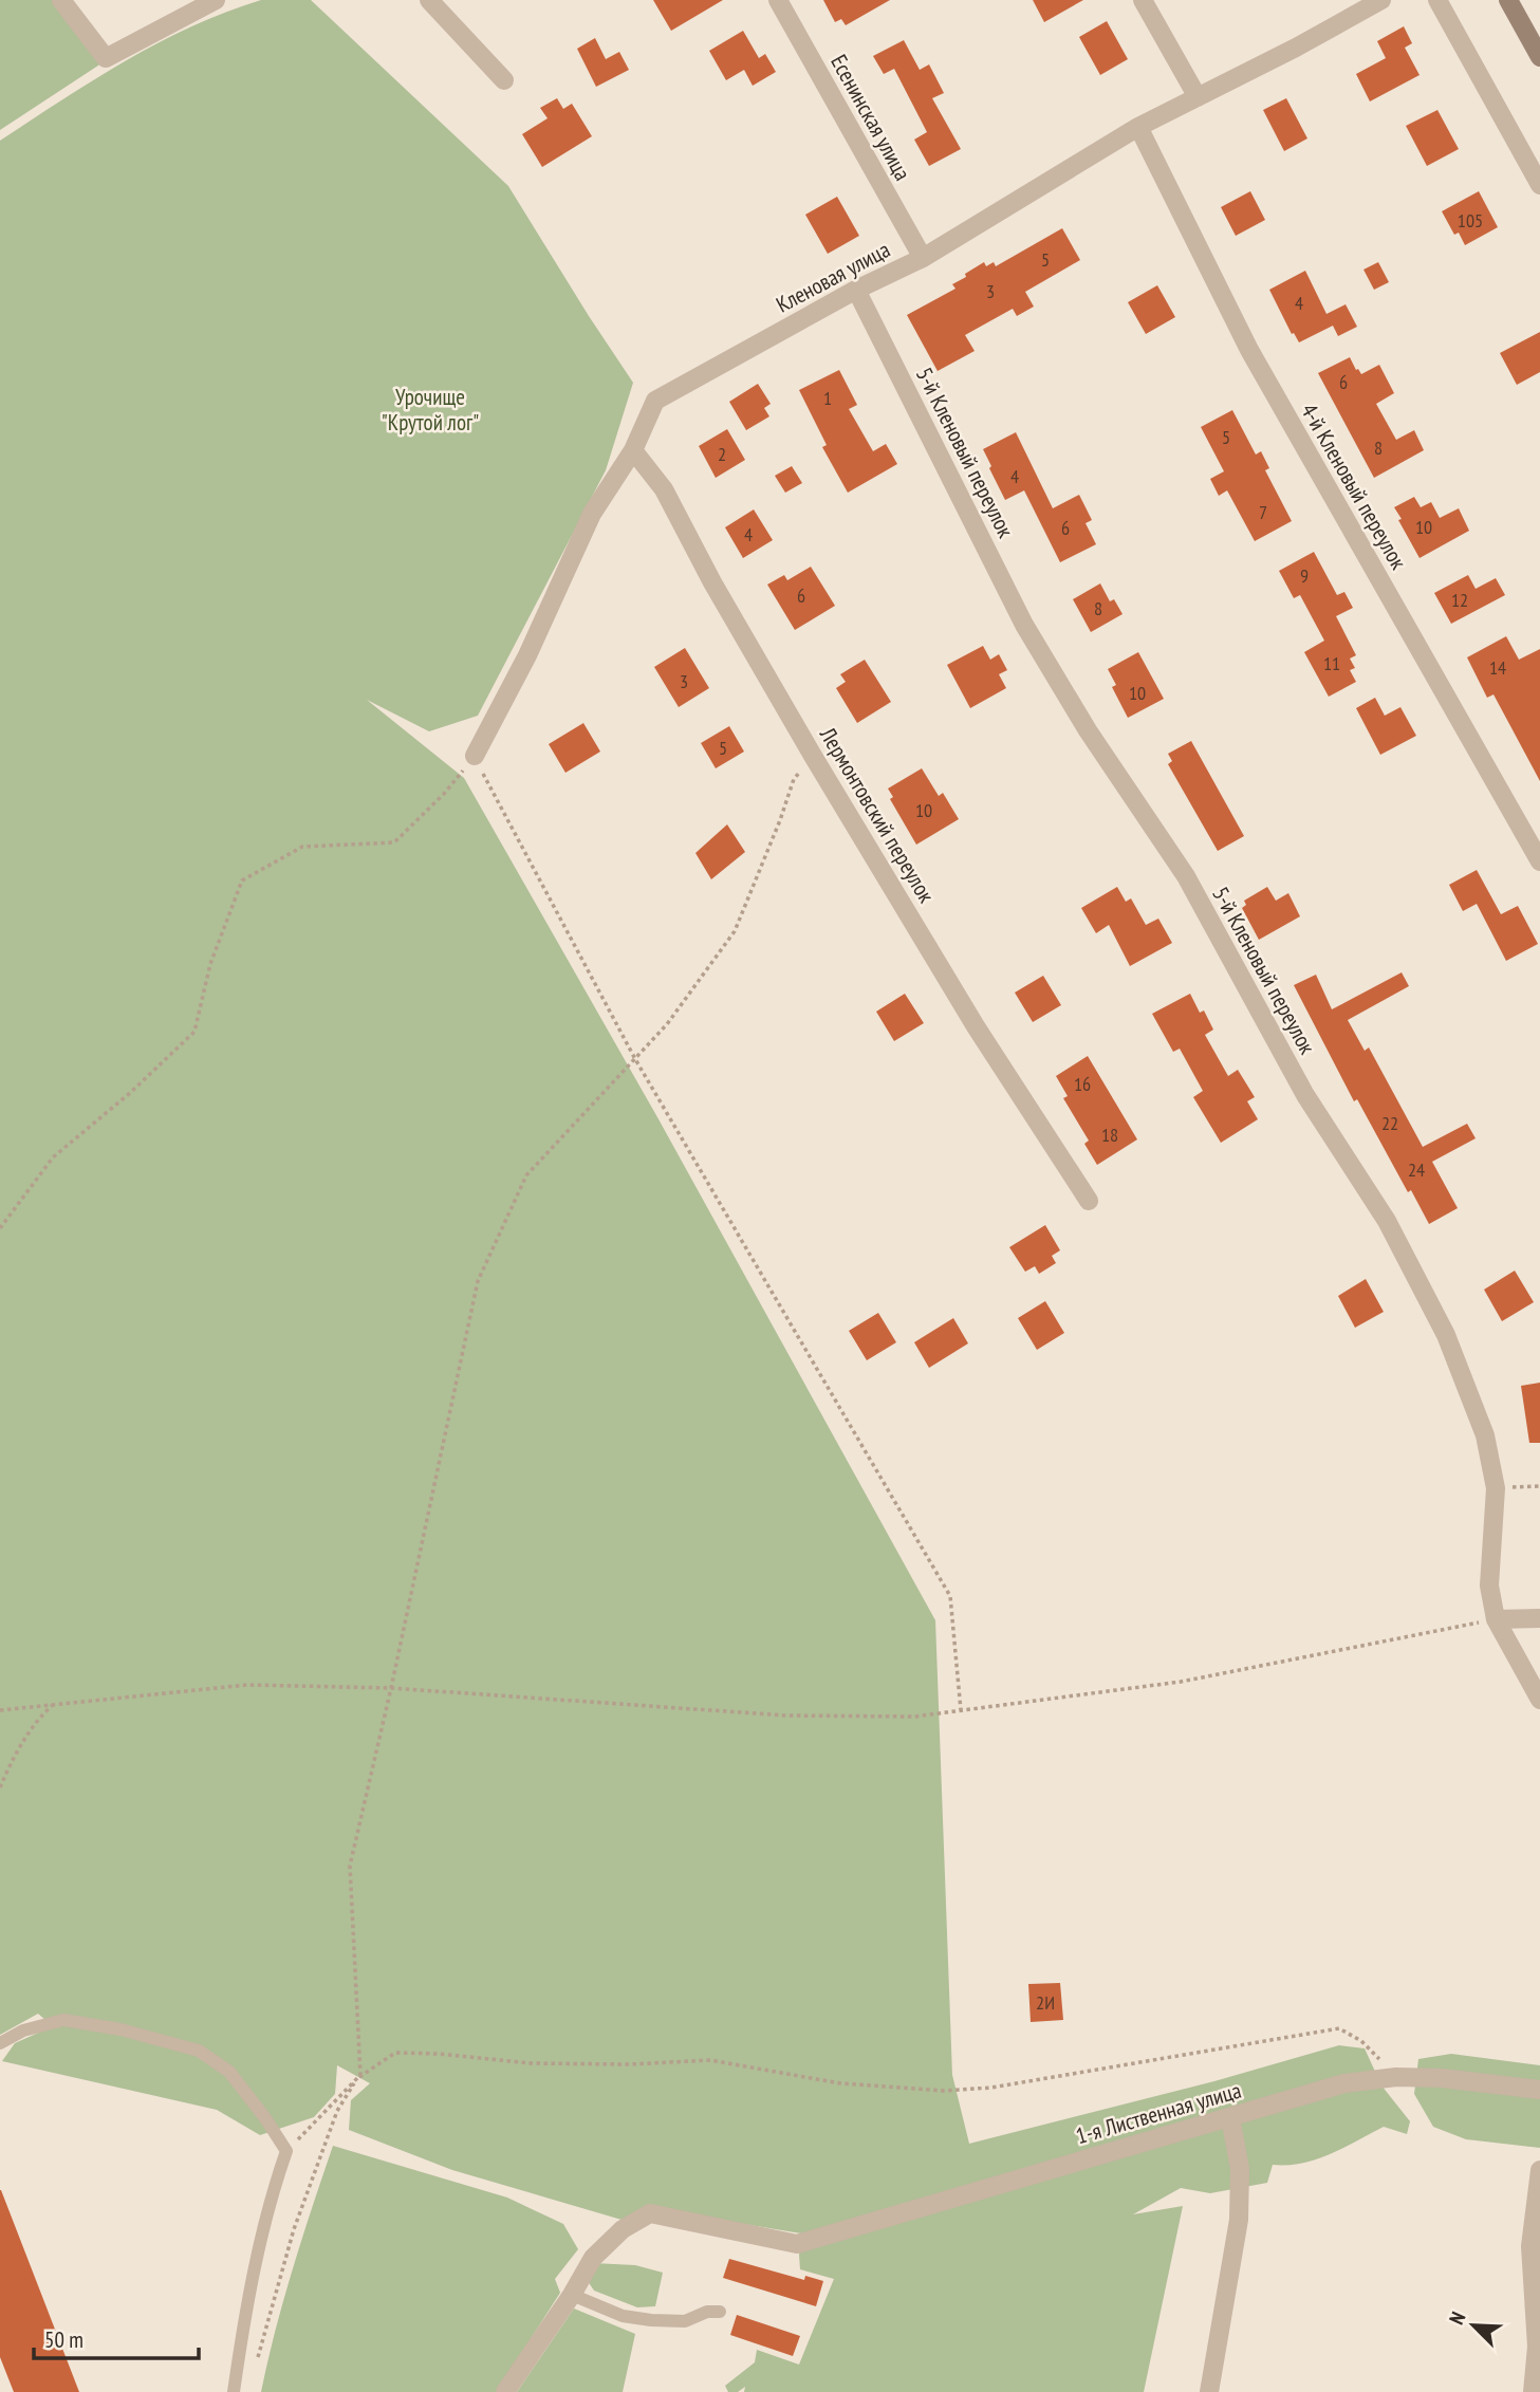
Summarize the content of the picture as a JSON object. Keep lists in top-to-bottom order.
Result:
{
  "streets": {
    "street": [
      "Есенинская улица",
      "Кленовая улица",
      "5-й Кленовый переулок",
      "4-й Кленовый переулок",
      "Лермонтовский переулок",
      "1-я Лиственная улица"
    ]
  },
  "crossings": [
    ["Есенинская улица", "Кленовая улица"],
    ["Кленовая улица", "5-й Кленовый переулок"],
    ["Кленовая улица", "4-й Кленовый переулок"],
    ["Кленовая улица", "Лермонтовский переулок"]
  ],
  "parks": ["Урочище \"Крутой лог\""],
  "house_numbers": [
    "105",
    "5",
    "3",
    "4",
    "6",
    "1",
    "5",
    "8",
    "2",
    "4",
    "7",
    "10",
    "6",
    "4",
    "9",
    "6",
    "12",
    "8",
    "11",
    "14",
    "3",
    "10",
    "5",
    "10",
    "16",
    "22",
    "18",
    "24",
    "2И"
  ],
  "scale_bar": "50 m",
  "north": "top left"
}
